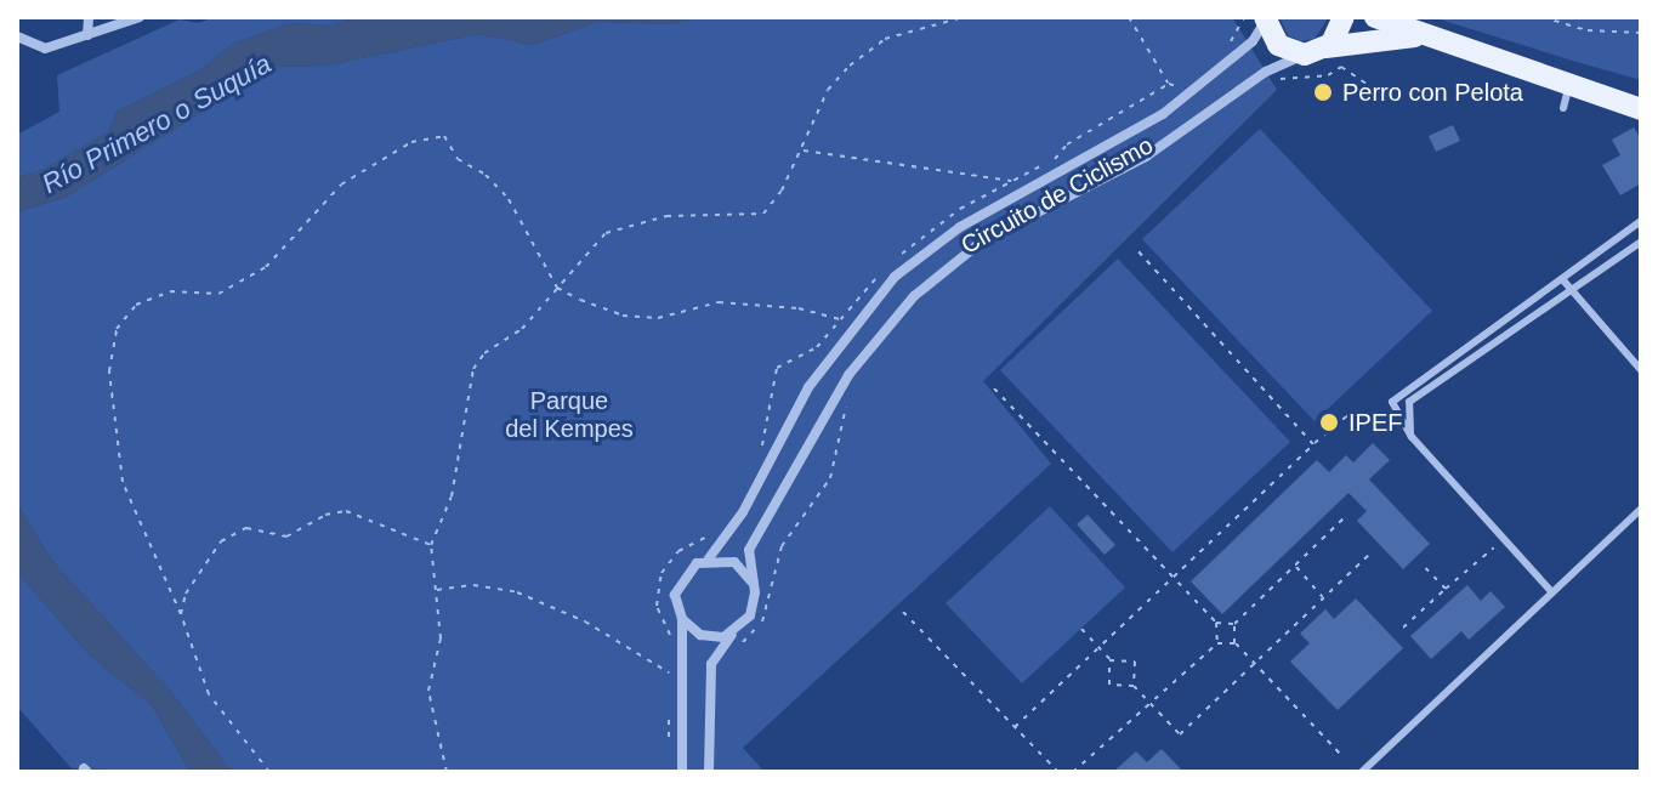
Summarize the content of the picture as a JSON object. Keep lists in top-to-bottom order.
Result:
{
  "water": ["Río Primero o Suquía"],
  "parks": ["Parque del Kempes"],
  "places": ["Perro con Pelota", "IPEF"]
}
